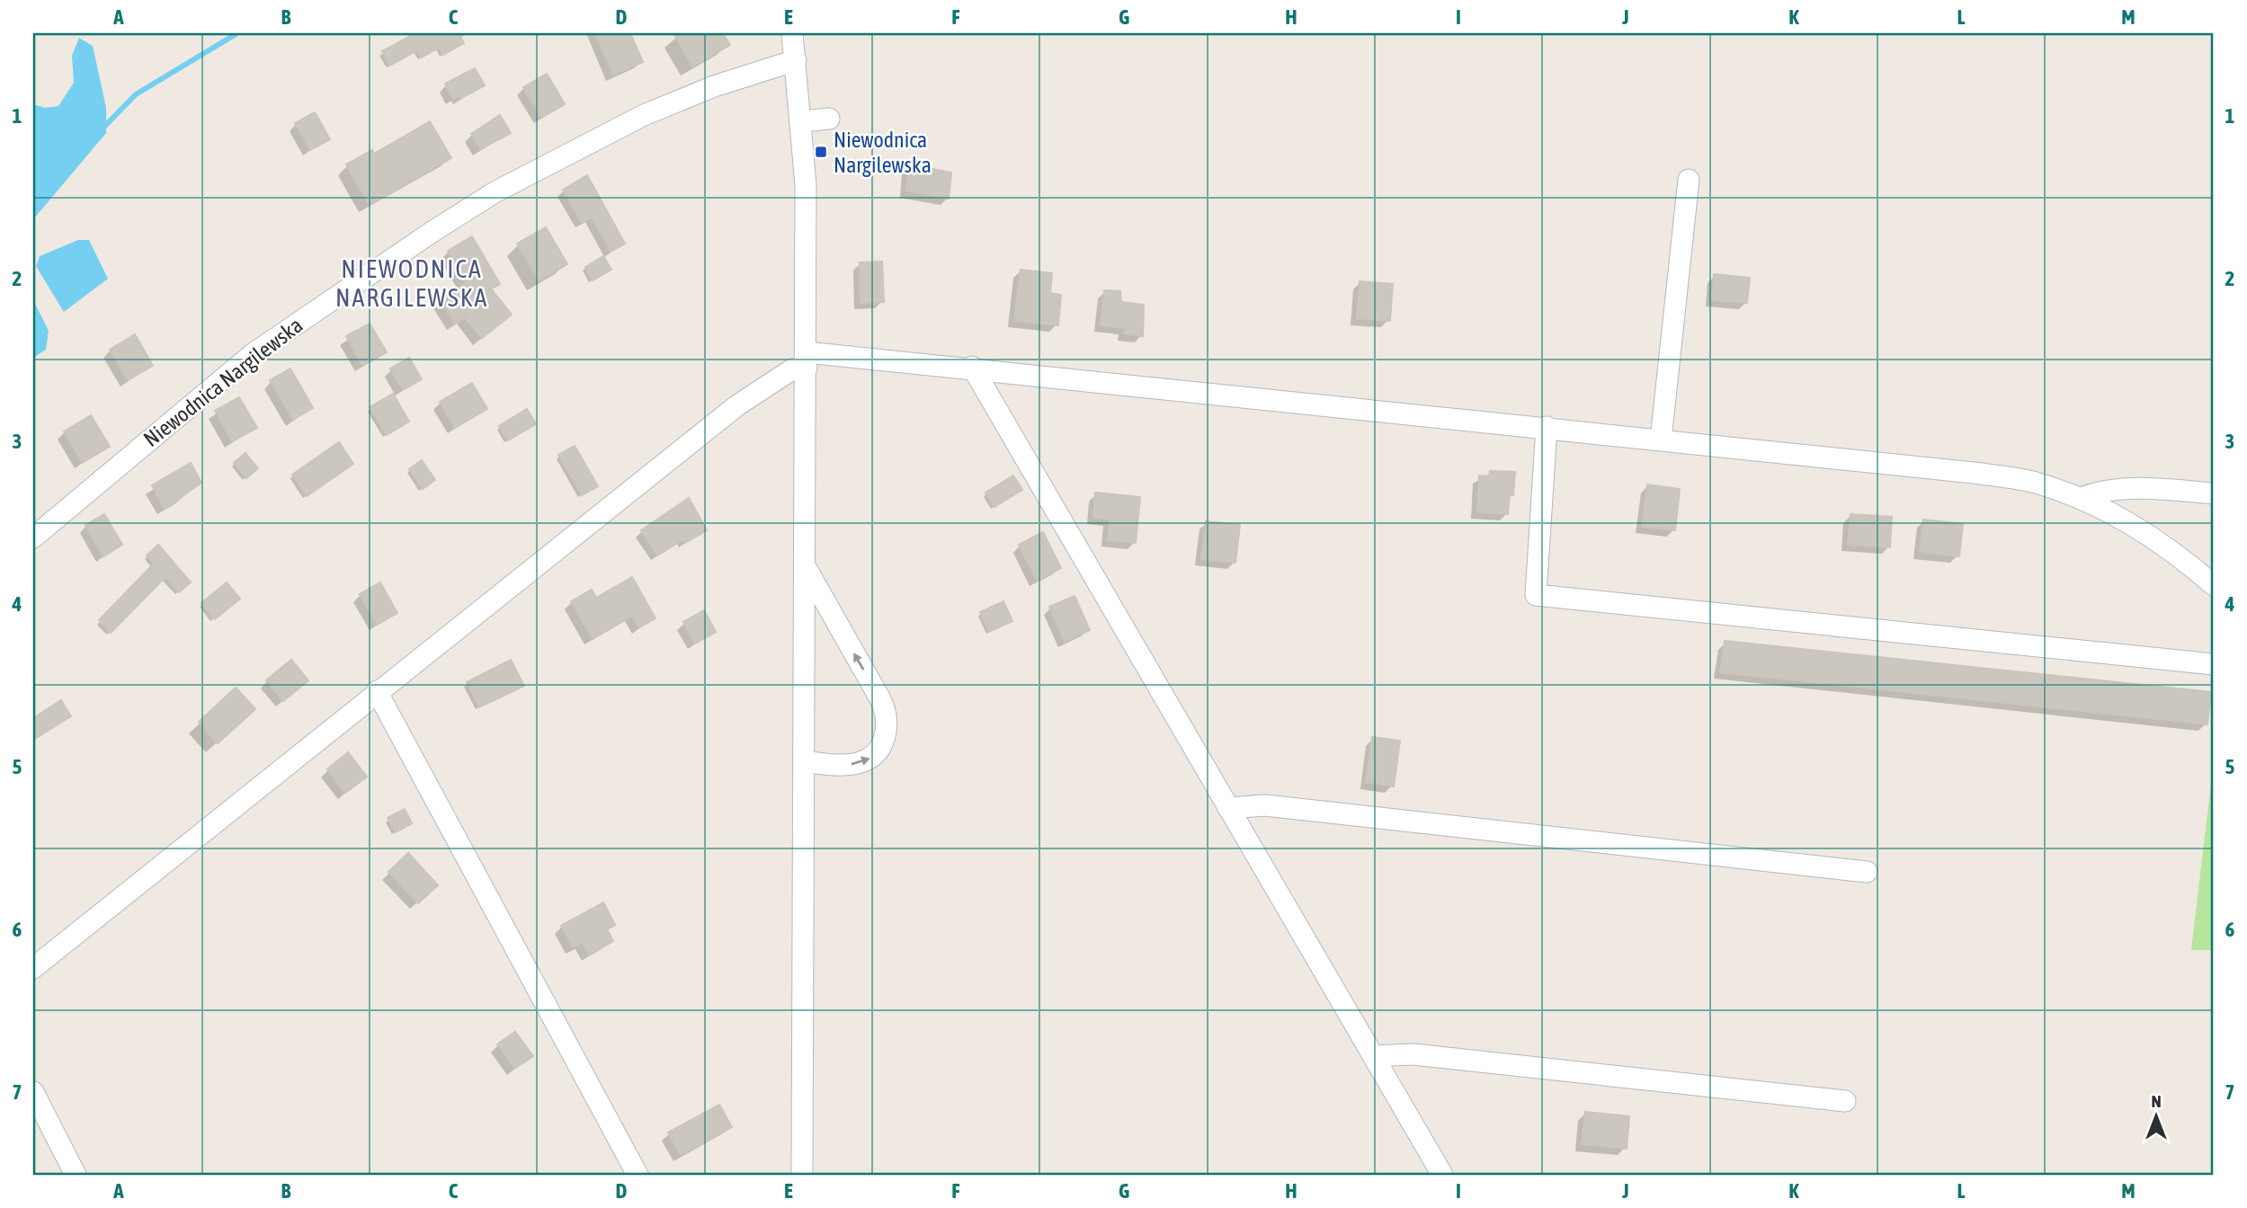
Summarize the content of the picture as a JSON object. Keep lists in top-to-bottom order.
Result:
{
  "streets": {
    "street": ["Niewodnica Nargilewska"]
  },
  "districts": ["NIEWODNICA NARGILEWSKA"],
  "places": {
    "transit": ["Niewodnica Nargilewska"]
  },
  "north": "top",
  "grid": {
    "columns": [
      "A",
      "B",
      "C",
      "D",
      "E",
      "F",
      "G",
      "H",
      "I",
      "J",
      "K",
      "L",
      "M"
    ],
    "rows": [
      "1",
      "2",
      "3",
      "4",
      "5",
      "6",
      "7"
    ]
  }
}
